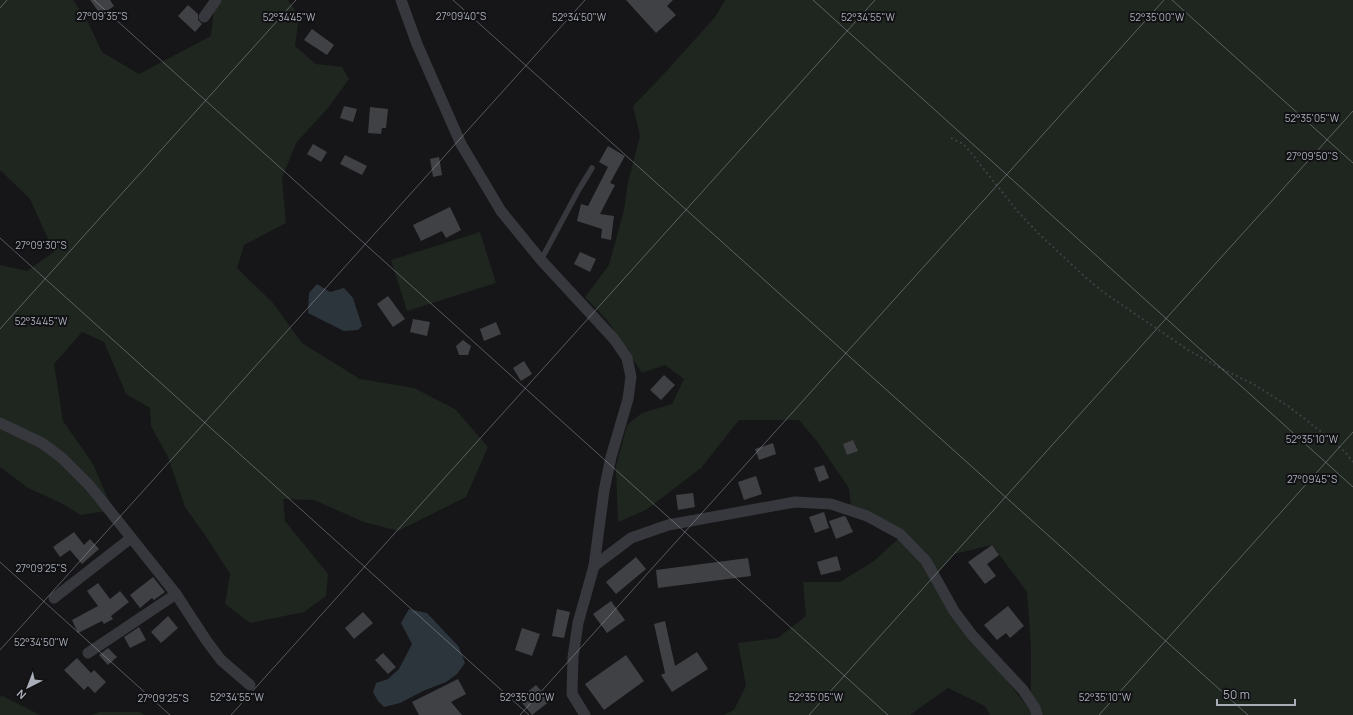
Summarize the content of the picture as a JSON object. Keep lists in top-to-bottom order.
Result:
{
  "scale_bar": "50 m",
  "north": "bottom left",
  "coordinates": [
    "27°09'35\"S",
    "27°09'40\"S",
    "52°34'45\"W",
    "52°34'50\"W",
    "52°34'55\"W",
    "52°35'00\"W",
    "52°35'05\"W",
    "27°09'50\"S",
    "27°09'30\"S",
    "52°35'10\"W",
    "27°09'45\"S",
    "27°09'25\"S"
  ]
}
